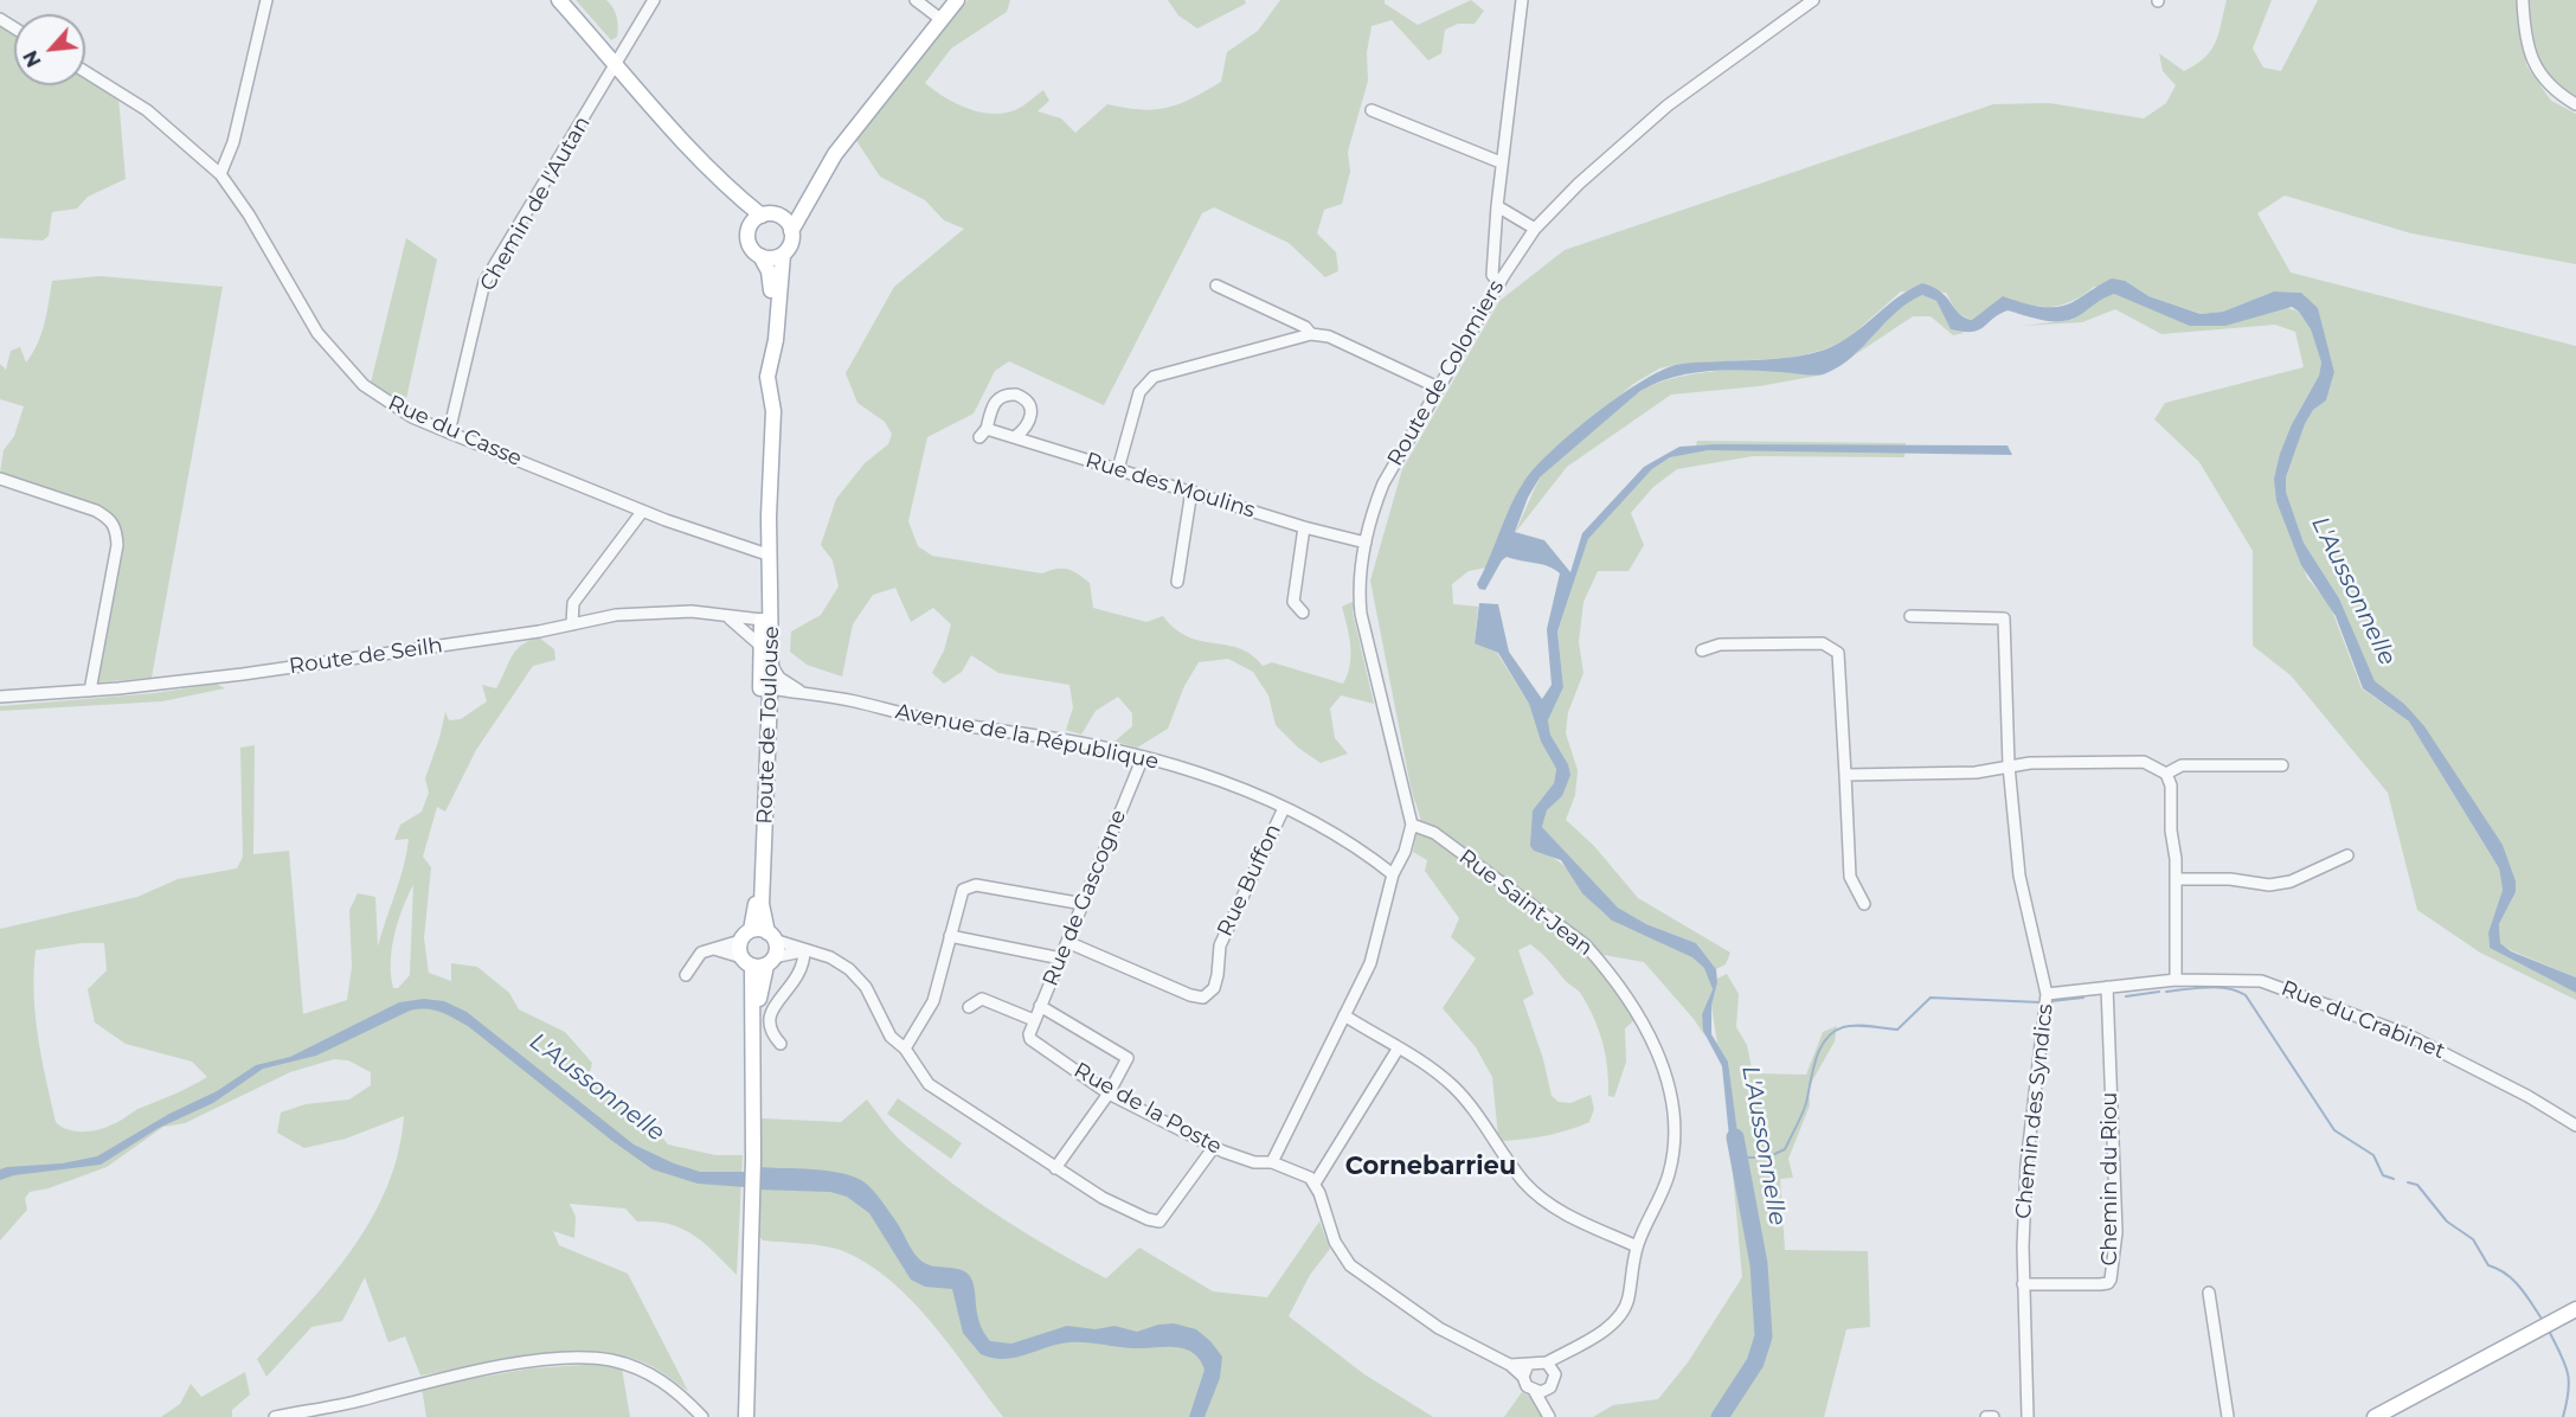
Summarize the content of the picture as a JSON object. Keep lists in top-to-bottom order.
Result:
{
  "streets": {
    "main road": ["Route de Toulouse"],
    "street": [
      "Chemin de l'Autan",
      "Route de Colomiers",
      "Rue du Casse",
      "Rue des Moulins",
      "Route de Seilh",
      "Avenue de la République",
      "Rue Buffon",
      "Rue de Gascogne",
      "Rue Saint-Jean",
      "Rue du Crabinet",
      "Rue de la Poste",
      "Chemin des Syndics",
      "Chemin du Riou"
    ]
  },
  "crossings": [
    ["Chemin de l'Autan", "Rue du Casse"],
    ["Route de Colomiers", "Rue des Moulins"],
    ["Route de Colomiers", "Rue Saint-Jean"],
    ["Rue du Casse", "Route de Toulouse"],
    ["Route de Seilh", "Route de Toulouse"],
    ["Route de Toulouse", "Avenue de la République"],
    ["Avenue de la République", "Rue Buffon"],
    ["Avenue de la République", "Rue de Gascogne"],
    ["Rue Buffon", "Rue de Gascogne"],
    ["Rue de Gascogne", "Rue de la Poste"],
    ["Rue du Crabinet", "Chemin des Syndics"],
    ["Rue du Crabinet", "Chemin du Riou"],
    ["Chemin des Syndics", "Chemin du Riou"]
  ],
  "districts": ["Cornebarrieu"],
  "water": ["L'Aussonnelle"],
  "north": "bottom left"
}
